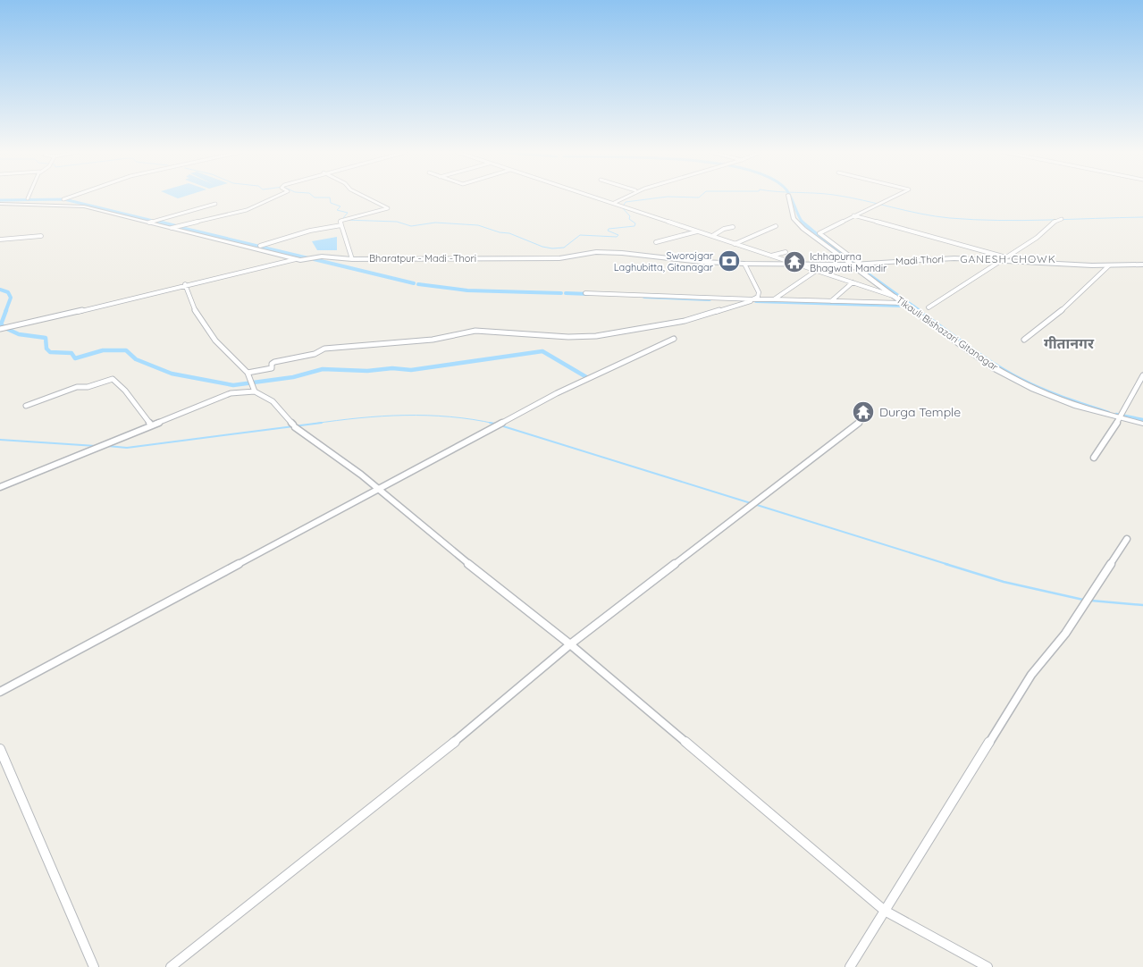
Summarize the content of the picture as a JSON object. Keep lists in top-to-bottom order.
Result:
{
  "streets": {
    "main road": ["Bharatpur - Madi -Thori", "Madi Thori", "Tikauli Bishazari Gitanagar"]
  },
  "crossings": [
    ["Bharatpur - Madi -Thori", "Madi Thori"],
    ["Bharatpur - Madi -Thori", "Tikauli Bishazari Gitanagar"],
    ["Madi Thori", "Tikauli Bishazari Gitanagar"]
  ],
  "districts": ["GANESH CHOWK", "गीतानगर"],
  "places": {
    "bank": ["Sworojgar Laghubitta, Gitanagar"],
    "temple": ["Ichhapurna Bhagwati Mandir", "Durga Temple"]
  }
}
